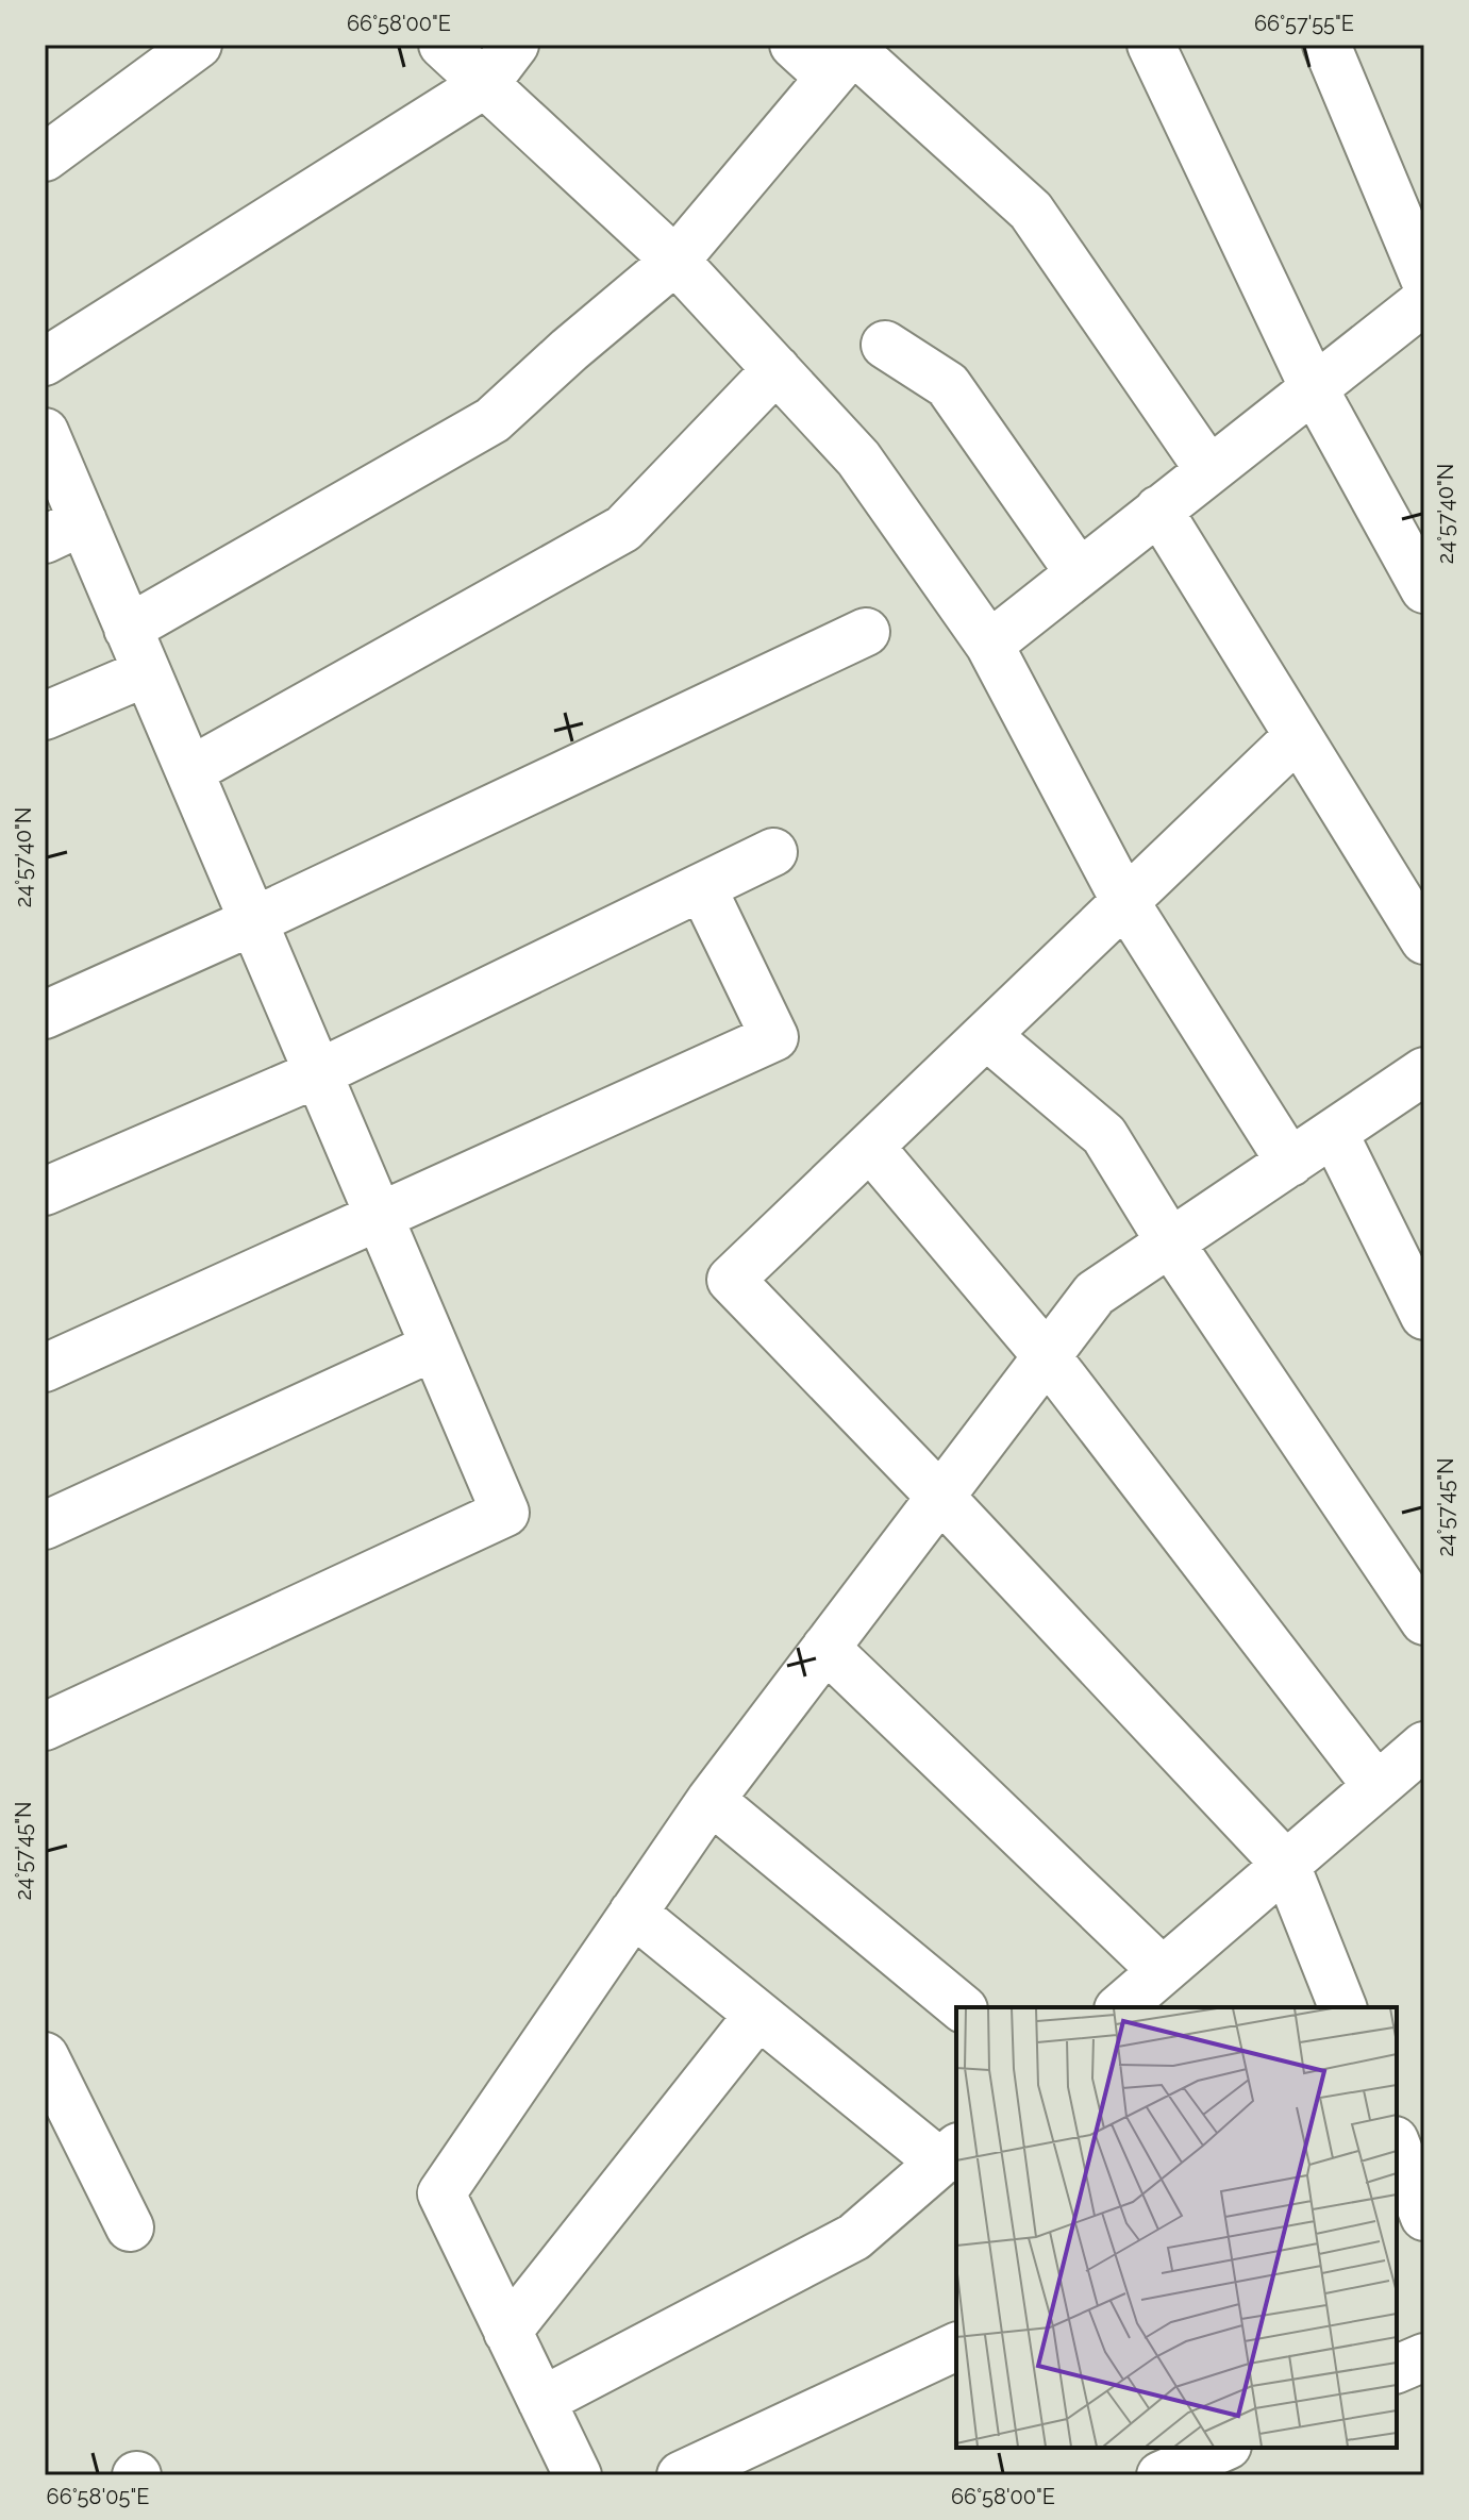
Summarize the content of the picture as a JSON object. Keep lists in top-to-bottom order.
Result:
{
  "coordinates": [
    "66°58'00\"E",
    "66°57'55\"E",
    "24°57'40\"N",
    "24°57'45\"N",
    "66°58'05\"E"
  ]
}
